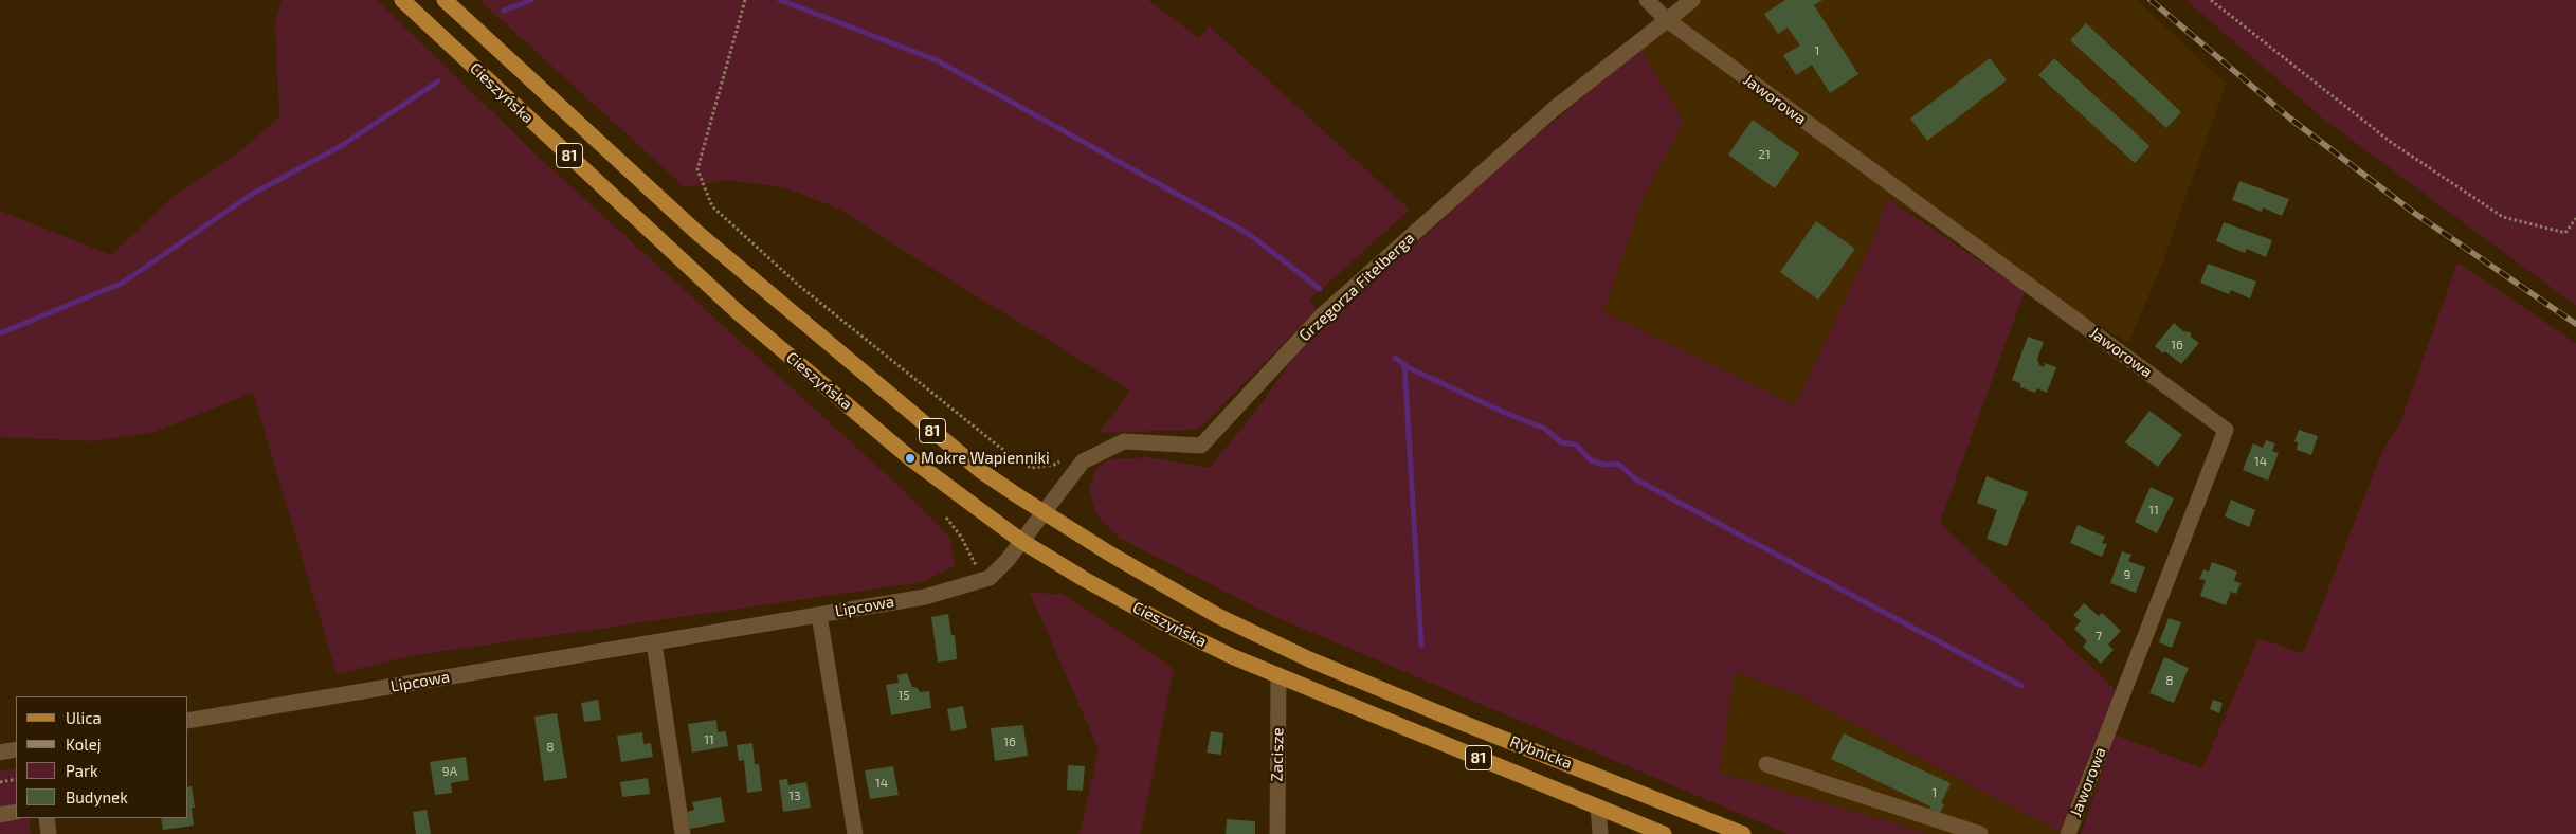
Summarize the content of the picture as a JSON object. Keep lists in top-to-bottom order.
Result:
{
  "streets": {
    "main road": ["Cieszyńska", "81", "Rybnicka"],
    "street": [
      "Jaworowa",
      "Grzegorza Fitelberga",
      "Lipcowa",
      "Zacisze"
    ]
  },
  "crossings": [
    ["Cieszyńska", "Grzegorza Fitelberga"],
    ["Cieszyńska", "Lipcowa"],
    ["Cieszyńska", "Rybnicka"],
    ["Cieszyńska", "Zacisze"],
    ["Jaworowa", "Grzegorza Fitelberga"],
    ["Grzegorza Fitelberga", "Lipcowa"],
    ["Rybnicka", "Zacisze"]
  ],
  "places": ["Mokre Wapienniki"],
  "house_numbers": [
    "1",
    "21",
    "16",
    "14",
    "11",
    "9",
    "7",
    "8",
    "15",
    "11",
    "16",
    "8",
    "9A",
    "14",
    "1",
    "13"
  ],
  "legend": [
    "Ulica",
    "Kolej",
    "Park",
    "Budynek"
  ]
}
